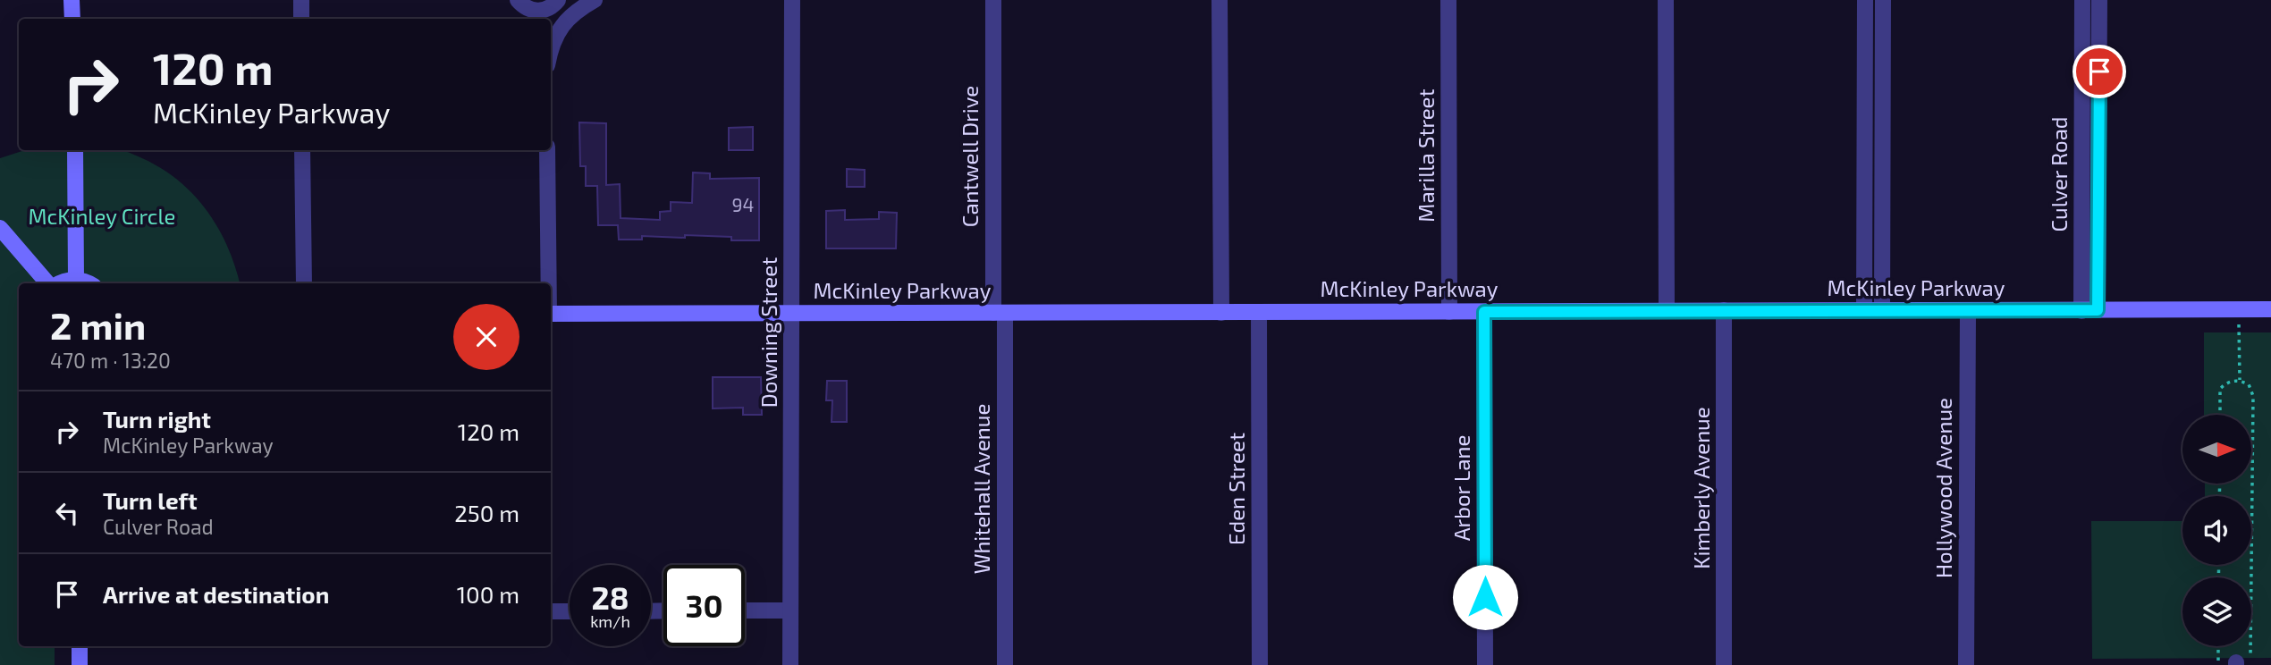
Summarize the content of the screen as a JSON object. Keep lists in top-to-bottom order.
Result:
{
  "streets": {
    "street": [
      "Marilla Street",
      "Cantwell Drive",
      "Culver Road",
      "McKinley Parkway",
      "Downing Street",
      "Arbor Lane",
      "Kimberly Avenue",
      "Hollywood Avenue",
      "Whitehall Avenue",
      "Eden Street"
    ]
  },
  "crossings": [
    ["Marilla Street", "McKinley Parkway"],
    ["Cantwell Drive", "McKinley Parkway"],
    ["Cantwell Drive", "Whitehall Avenue"],
    ["Culver Road", "McKinley Parkway"],
    ["McKinley Parkway", "Downing Street"],
    ["McKinley Parkway", "Arbor Lane"],
    ["McKinley Parkway", "Kimberly Avenue"],
    ["McKinley Parkway", "Hollywood Avenue"],
    ["McKinley Parkway", "Whitehall Avenue"],
    ["McKinley Parkway", "Eden Street"]
  ],
  "parks": ["McKinley Circle"],
  "house_numbers": ["94"],
  "north": "right",
  "page": {
    "turn": ["120 m", "McKinley Parkway"],
    "heading": ["2 min", "470 m · 13:20"],
    "list": [
      {
        "name": "Turn right",
        "note": "McKinley Parkway",
        "value": "120 m"
      },
      {
        "name": "Turn left",
        "note": "Culver Road",
        "value": "250 m"
      },
      {
        "name": "Arrive at destination",
        "value": "100 m"
      }
    ],
    "speed": "28 km/h",
    "limit": "30"
  }
}
